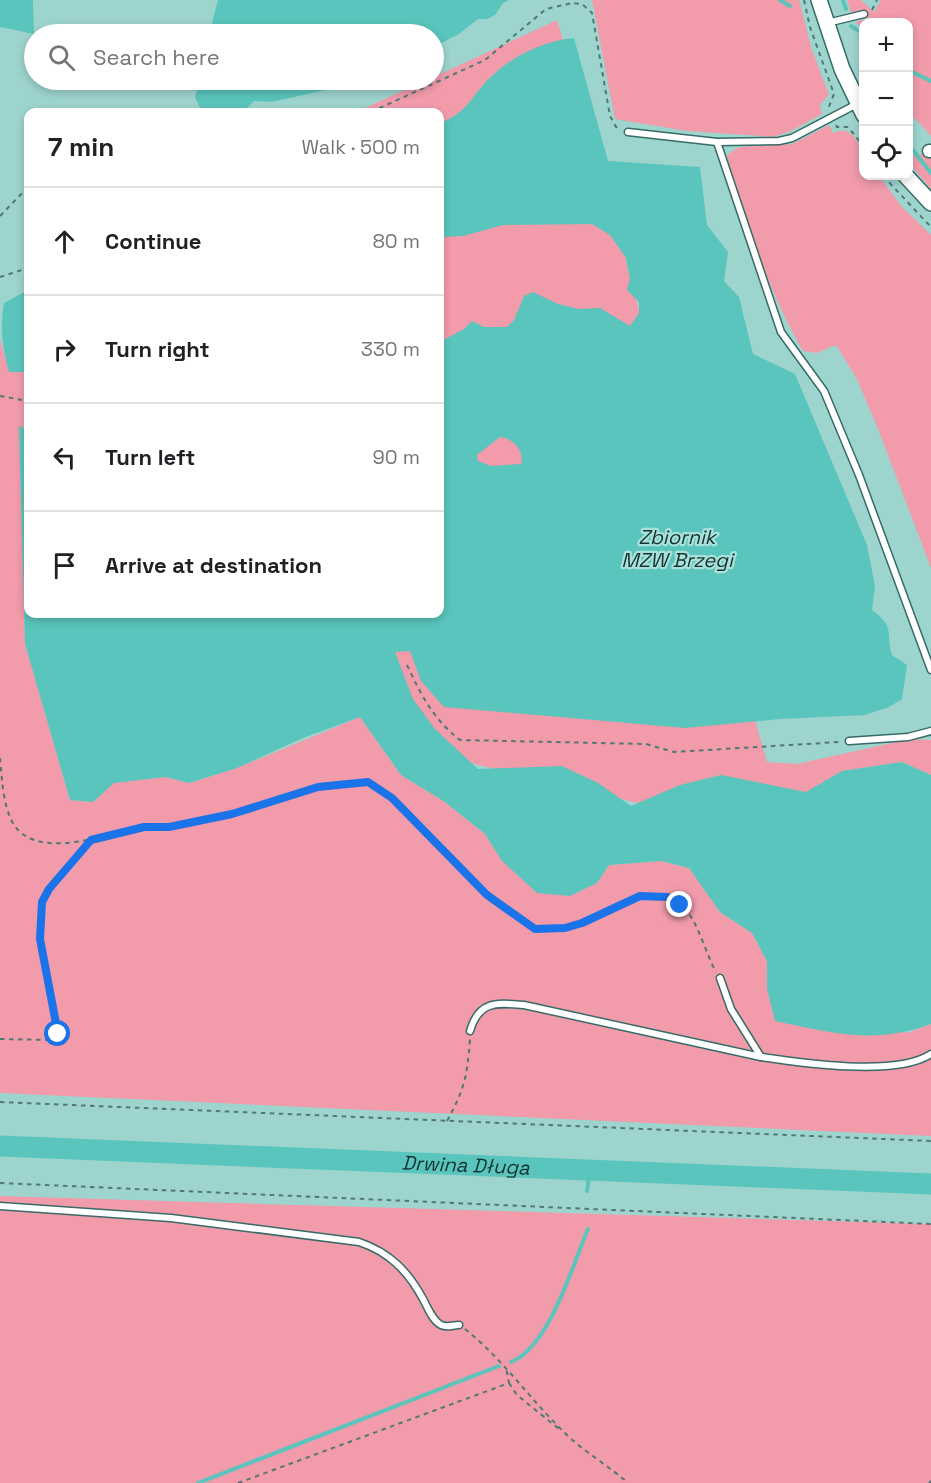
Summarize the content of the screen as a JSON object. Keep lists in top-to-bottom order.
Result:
{
  "water": ["Zbiornik MZW Brzegi", "Drwina Długa"],
  "page": {
    "map_buttons": ["+", "−"],
    "search": "Search here",
    "heading": ["7 min", "Walk · 500 m"],
    "list": [
      ["Continue", "80 m"],
      ["Turn right", "330 m"],
      ["Turn left", "90 m"],
      "Arrive at destination"
    ]
  }
}
